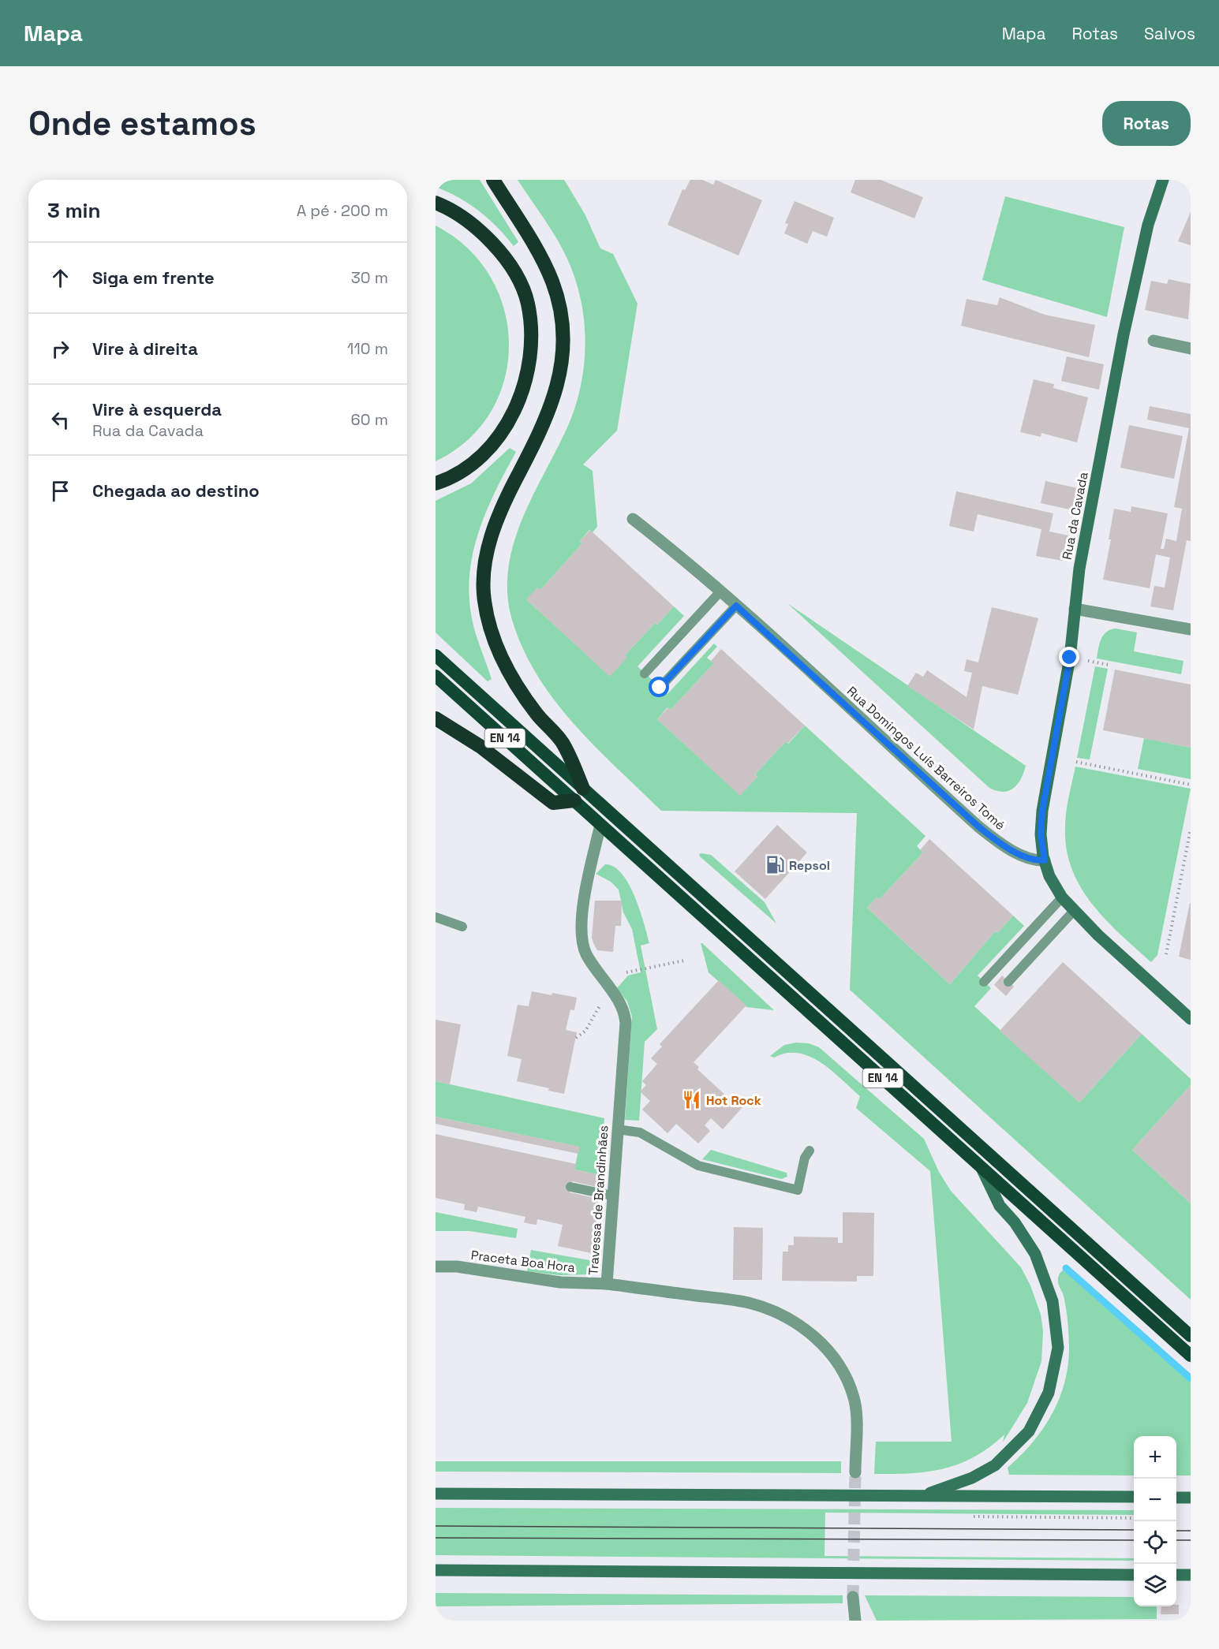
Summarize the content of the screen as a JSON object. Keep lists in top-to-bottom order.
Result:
{
  "streets": {
    "highway": ["EN 14"],
    "main road": ["Rua da Cavada"],
    "street": ["Rua Domingos Luís Barreiros Tomé", "Travessa de Brandinhães", "Praceta Boa Hora"]
  },
  "crossings": [
    ["Rua da Cavada", "Rua Domingos Luís Barreiros Tomé"],
    ["EN 14", "Travessa de Brandinhães"],
    ["Travessa de Brandinhães", "Praceta Boa Hora"]
  ],
  "places": {
    "fuel station": ["Repsol"],
    "restaurant": ["Hot Rock"]
  },
  "page": {
    "header": "Mapa",
    "nav": ["Mapa", "Rotas", "Salvos"],
    "buttons": "Rotas",
    "title": "Onde estamos",
    "heading": ["3 min", "A pé · 200 m"],
    "list": [
      ["Siga em frente", "30 m"],
      ["Vire à direita", "110 m"],
      ["Vire à esquerda", "Rua da Cavada", "60 m"],
      "Chegada ao destino"
    ],
    "map_buttons": ["+", "−"]
  }
}
